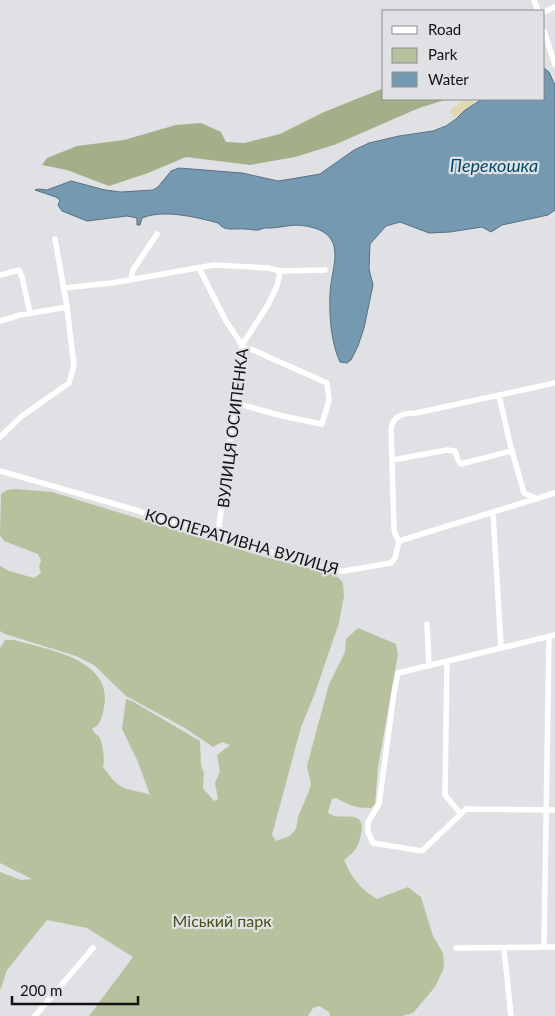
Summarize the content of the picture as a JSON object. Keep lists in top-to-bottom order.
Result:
{
  "streets": {
    "street": ["ВУЛИЦЯ ОСИПЕНКА", "КООПЕРАТИВНА ВУЛИЦЯ"]
  },
  "crossings": [
    ["ВУЛИЦЯ ОСИПЕНКА", "КООПЕРАТИВНА ВУЛИЦЯ"]
  ],
  "water": ["Перекошка"],
  "parks": ["Міський парк"],
  "legend": ["Road", "Park", "Water"],
  "scale_bar": "200 m"
}
